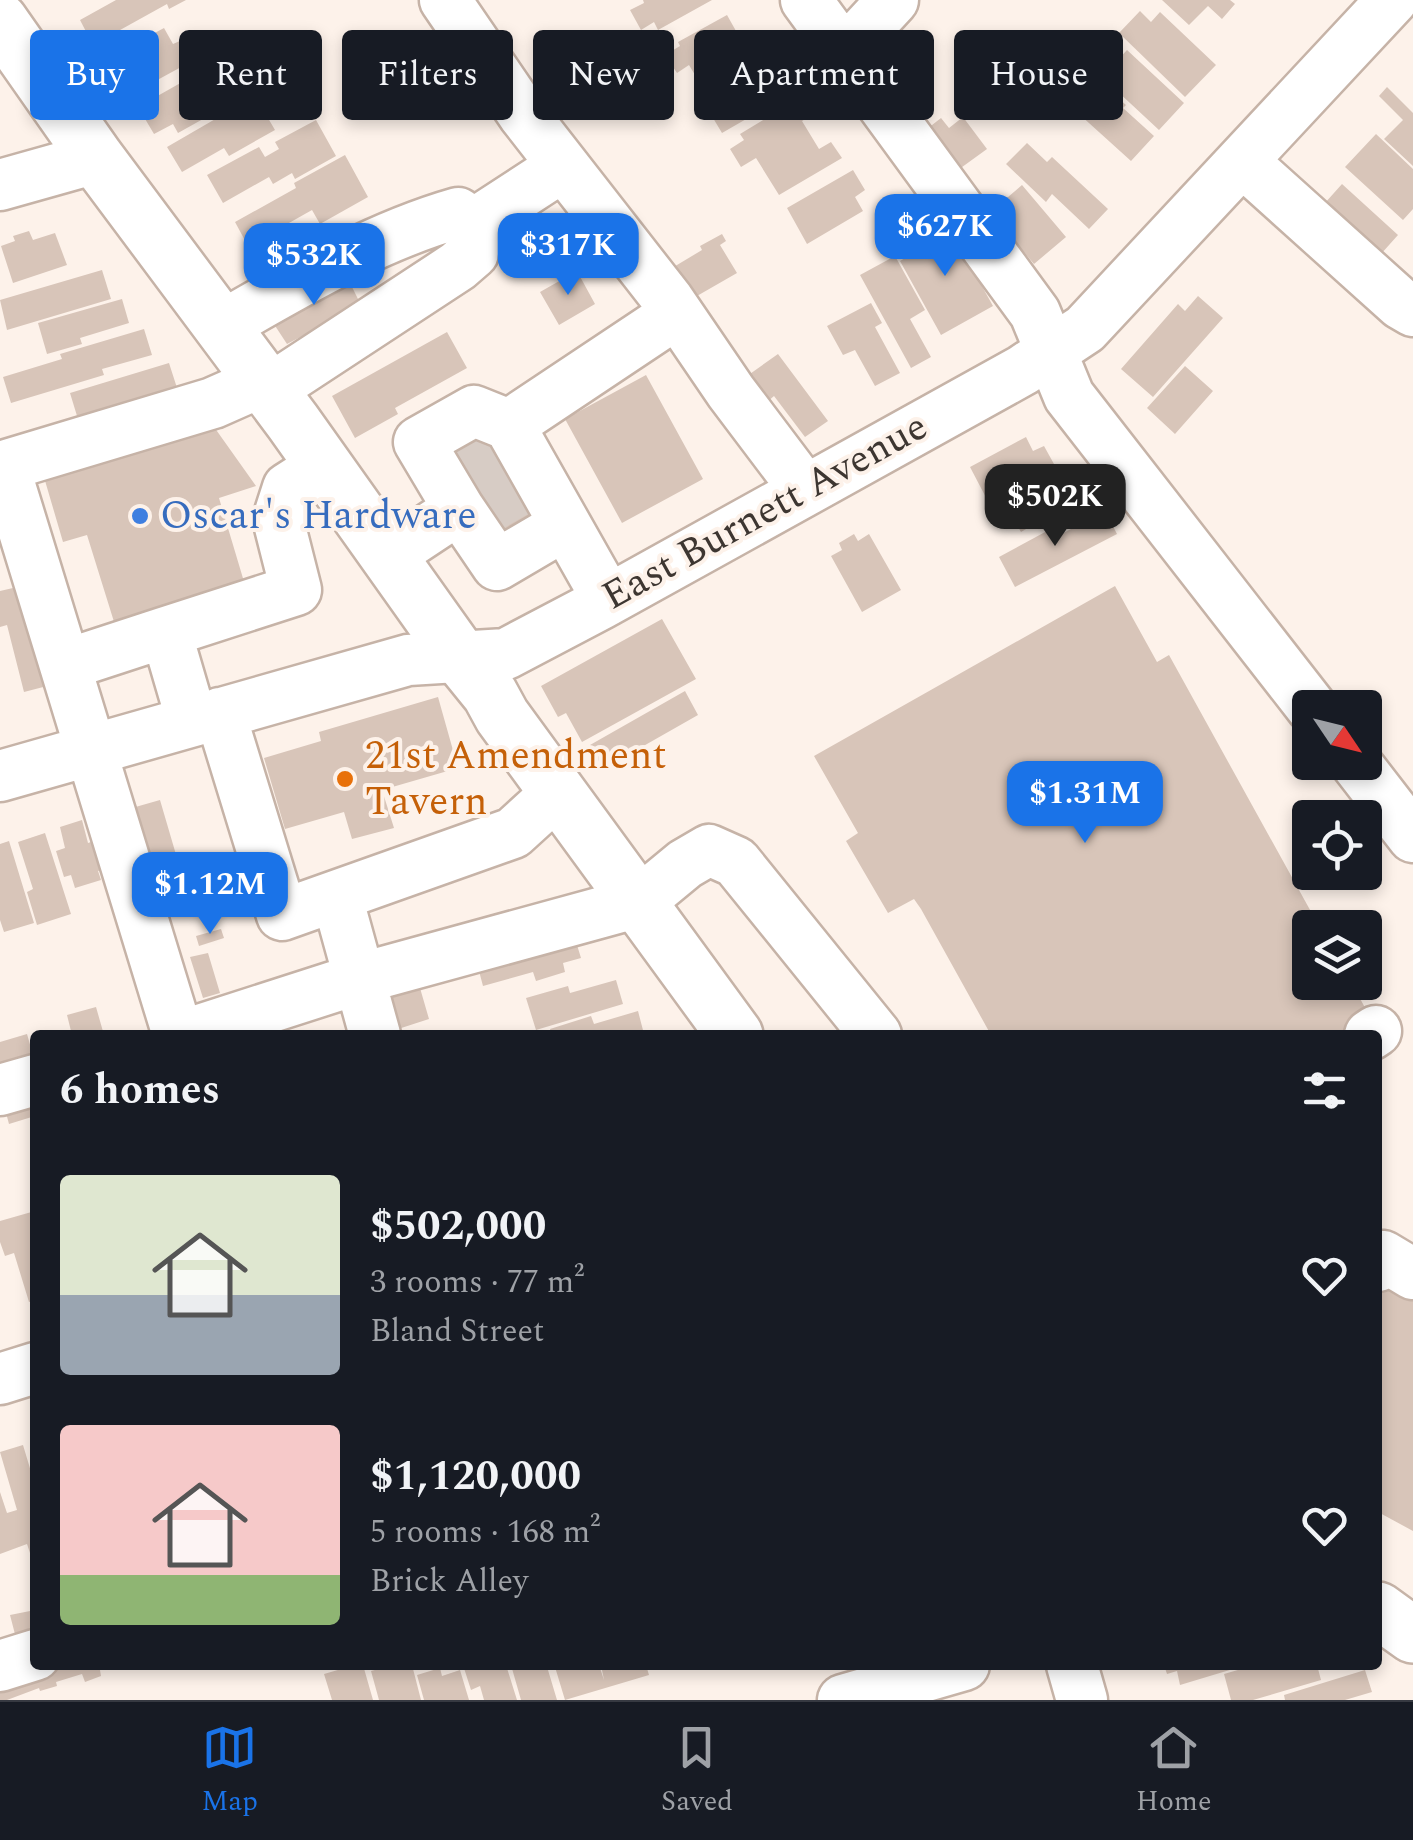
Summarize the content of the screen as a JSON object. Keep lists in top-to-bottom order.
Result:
{
  "streets": {
    "street": ["East Burnett Avenue"]
  },
  "places": ["Oscar's Hardware", "21st Amendment Tavern"],
  "north": "bottom right",
  "page": {
    "chip": [
      "Buy",
      "Rent",
      "Filters",
      "New",
      "Apartment",
      "House"
    ],
    "price": [
      "$627K",
      "$317K",
      "$532K",
      "$502K",
      "$1.31M",
      "$1.12M"
    ],
    "heading": "6 homes",
    "list": [
      {
        "name": "$502,000",
        "note": "3 rooms · 77 m² · Bland Street"
      },
      {
        "name": "$1,120,000",
        "note": "5 rooms · 168 m² · Brick Alley"
      }
    ],
    "tabs": ["Map", "Saved", "Home"]
  }
}
